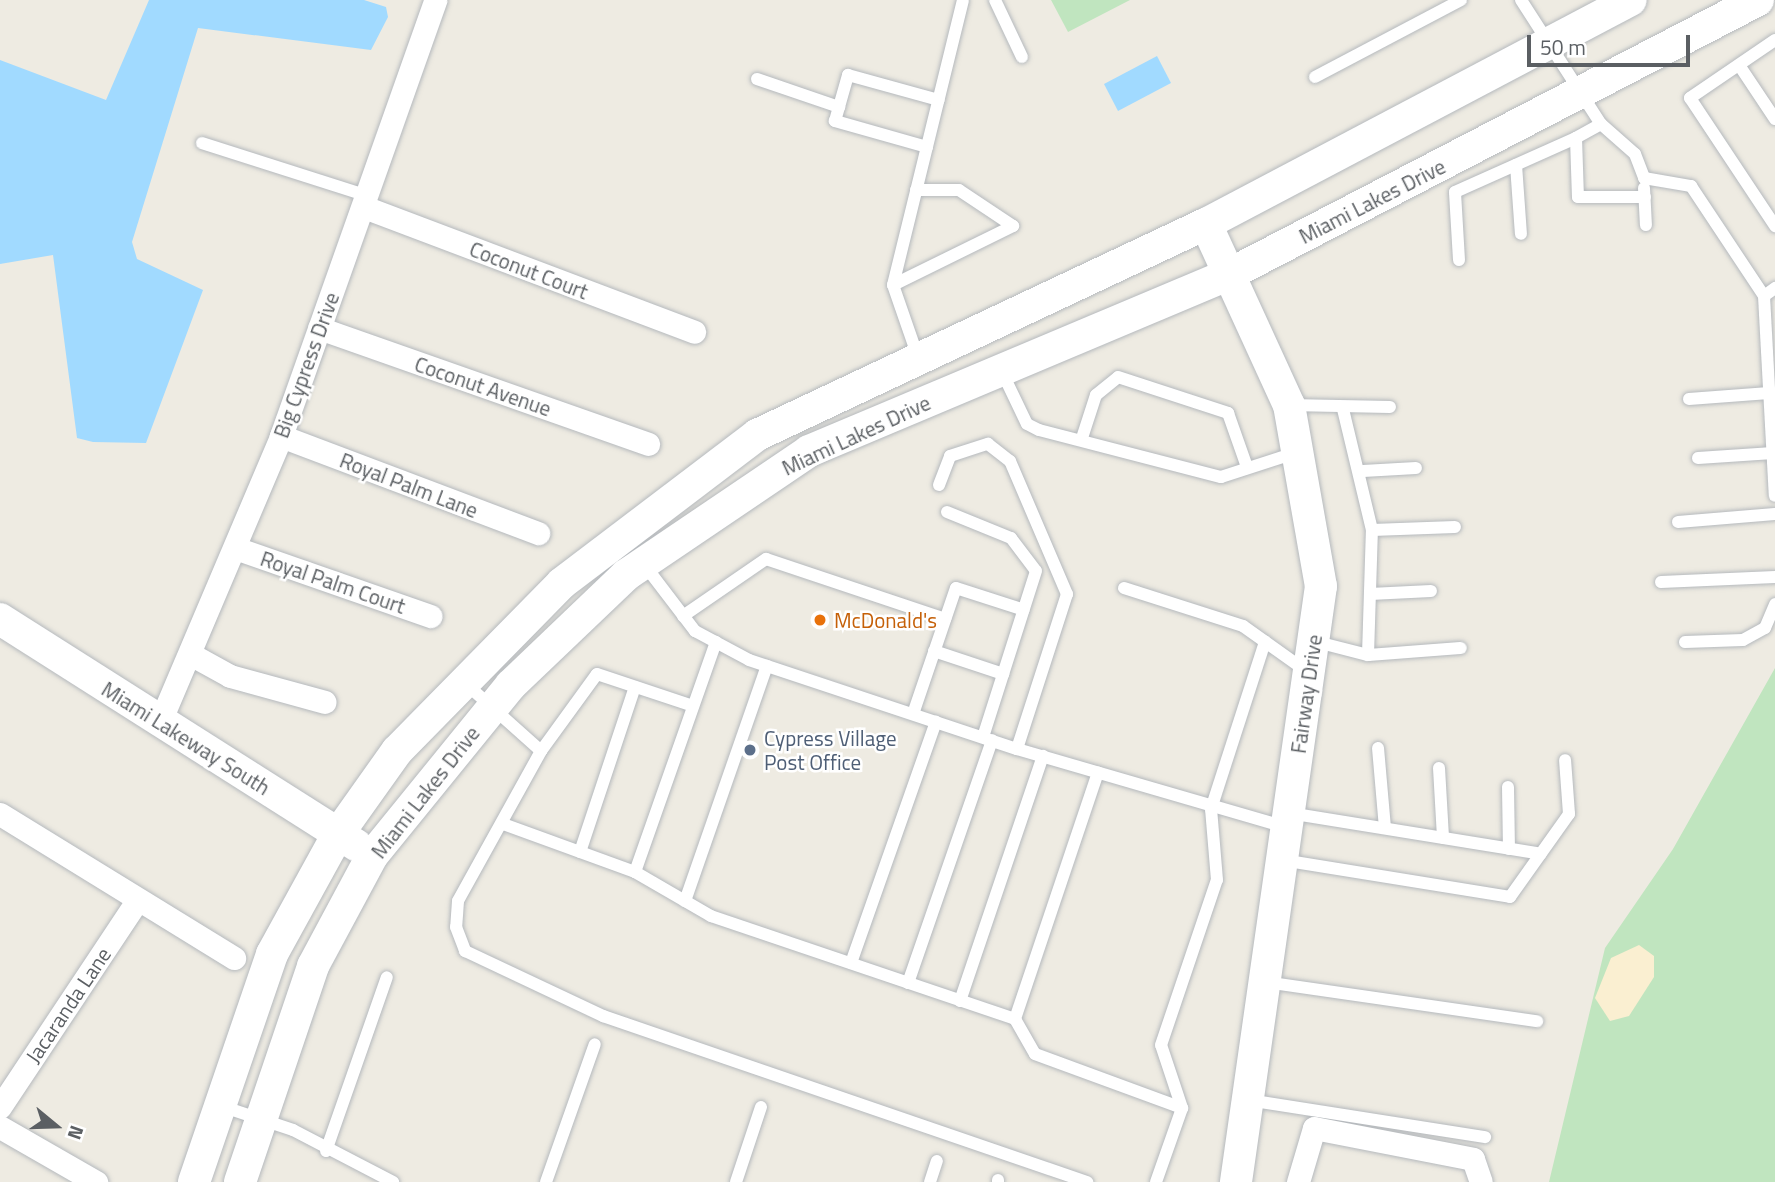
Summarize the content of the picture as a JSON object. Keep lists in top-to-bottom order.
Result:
{
  "streets": {
    "main road": ["Miami Lakes Drive", "Fairway Drive", "Miami Lakeway South"],
    "street": [
      "Coconut Court",
      "Big Cypress Drive",
      "Coconut Avenue",
      "Royal Palm Lane",
      "Royal Palm Court",
      "Jacaranda Lane"
    ]
  },
  "crossings": [
    ["Miami Lakes Drive", "Fairway Drive"],
    ["Miami Lakes Drive", "Miami Lakeway South"],
    ["Coconut Court", "Big Cypress Drive"],
    ["Big Cypress Drive", "Coconut Avenue"],
    ["Big Cypress Drive", "Royal Palm Lane"],
    ["Big Cypress Drive", "Royal Palm Court"],
    ["Big Cypress Drive", "Miami Lakeway South"]
  ],
  "places": ["McDonald's", "Cypress Village Post Office"],
  "scale_bar": "50 m",
  "north": "right"
}
